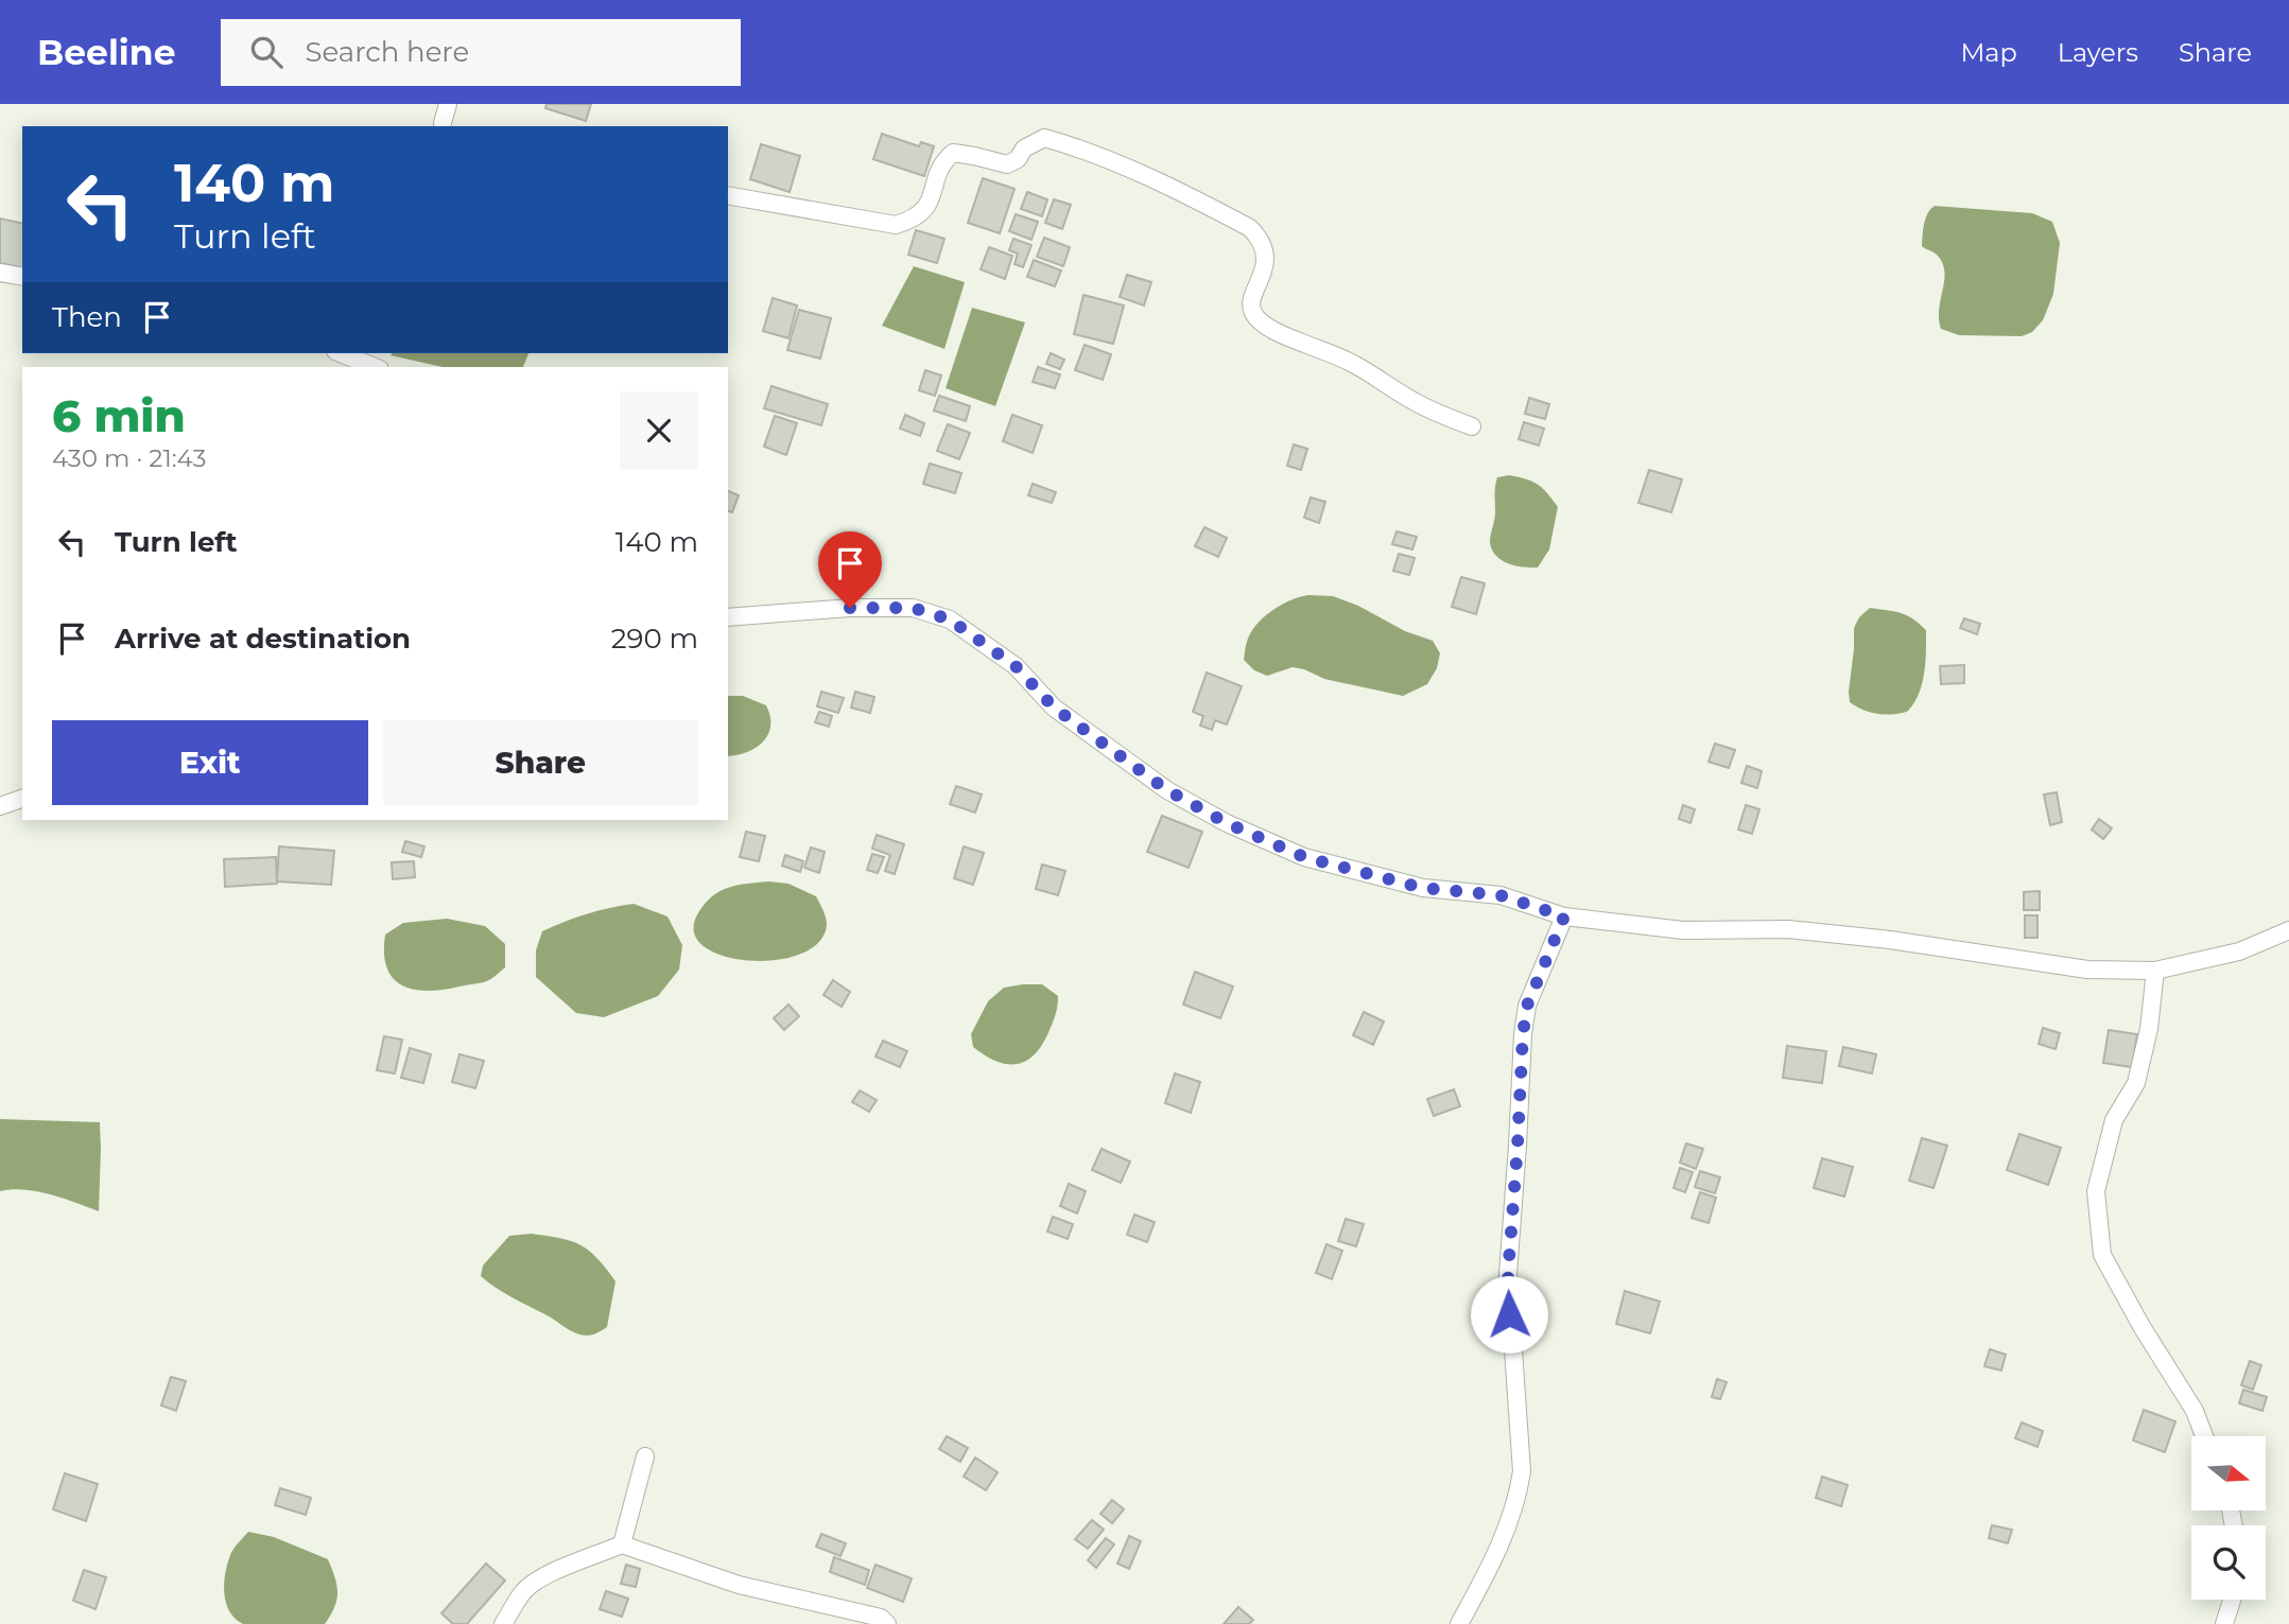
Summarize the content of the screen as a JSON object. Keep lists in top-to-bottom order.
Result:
{
  "north": "right",
  "page": {
    "header": "Beeline",
    "search": "Search here",
    "nav": ["Map", "Layers", "Share"],
    "turn": ["140 m", "Turn left"],
    "then": "Then",
    "heading": ["6 min", "430 m · 21:43"],
    "list": [
      {
        "name": "Turn left",
        "value": "140 m"
      },
      {
        "name": "Arrive at destination",
        "value": "290 m"
      }
    ],
    "buttons": ["Exit", "Share"]
  }
}
